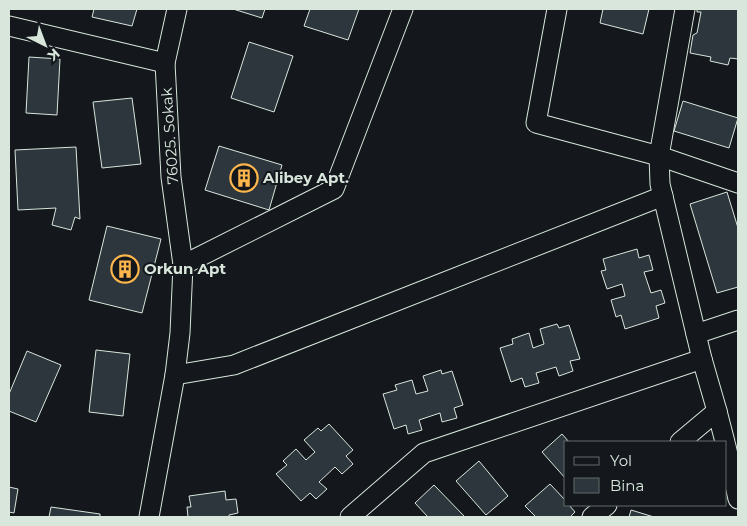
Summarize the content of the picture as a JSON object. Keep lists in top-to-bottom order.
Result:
{
  "streets": {
    "street": ["76025. Sokak"]
  },
  "places": {
    "building": ["Alibey Apt.", "Orkun Apt"]
  },
  "legend": ["Yol", "Bina"],
  "north": "bottom right"
}
